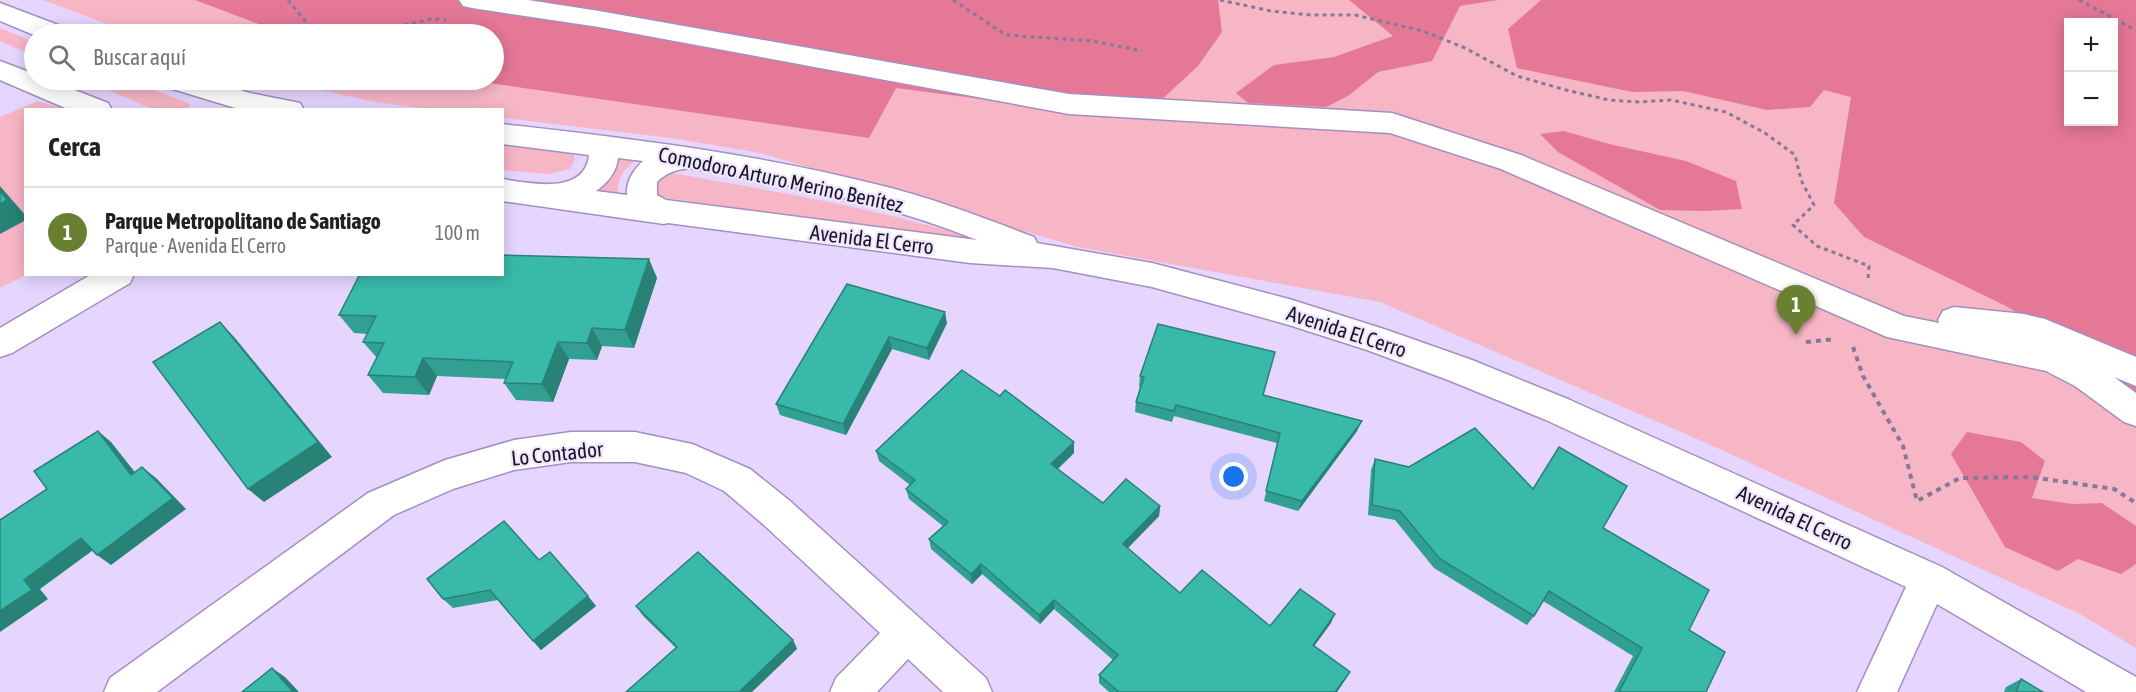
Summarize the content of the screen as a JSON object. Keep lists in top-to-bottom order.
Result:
{
  "streets": {
    "street": ["Comodoro Arturo Merino Benítez", "Avenida El Cerro", "Lo Contador"]
  },
  "crossings": [
    ["Comodoro Arturo Merino Benítez", "Avenida El Cerro"]
  ],
  "page": {
    "map_buttons": ["+", "−"],
    "search": "Buscar aquí",
    "heading": "Cerca",
    "list": [
      {
        "mark": "1",
        "name": "Parque Metropolitano de Santiago",
        "note": "Parque · Avenida El Cerro",
        "value": "100 m"
      }
    ],
    "pins": "1"
  }
}
